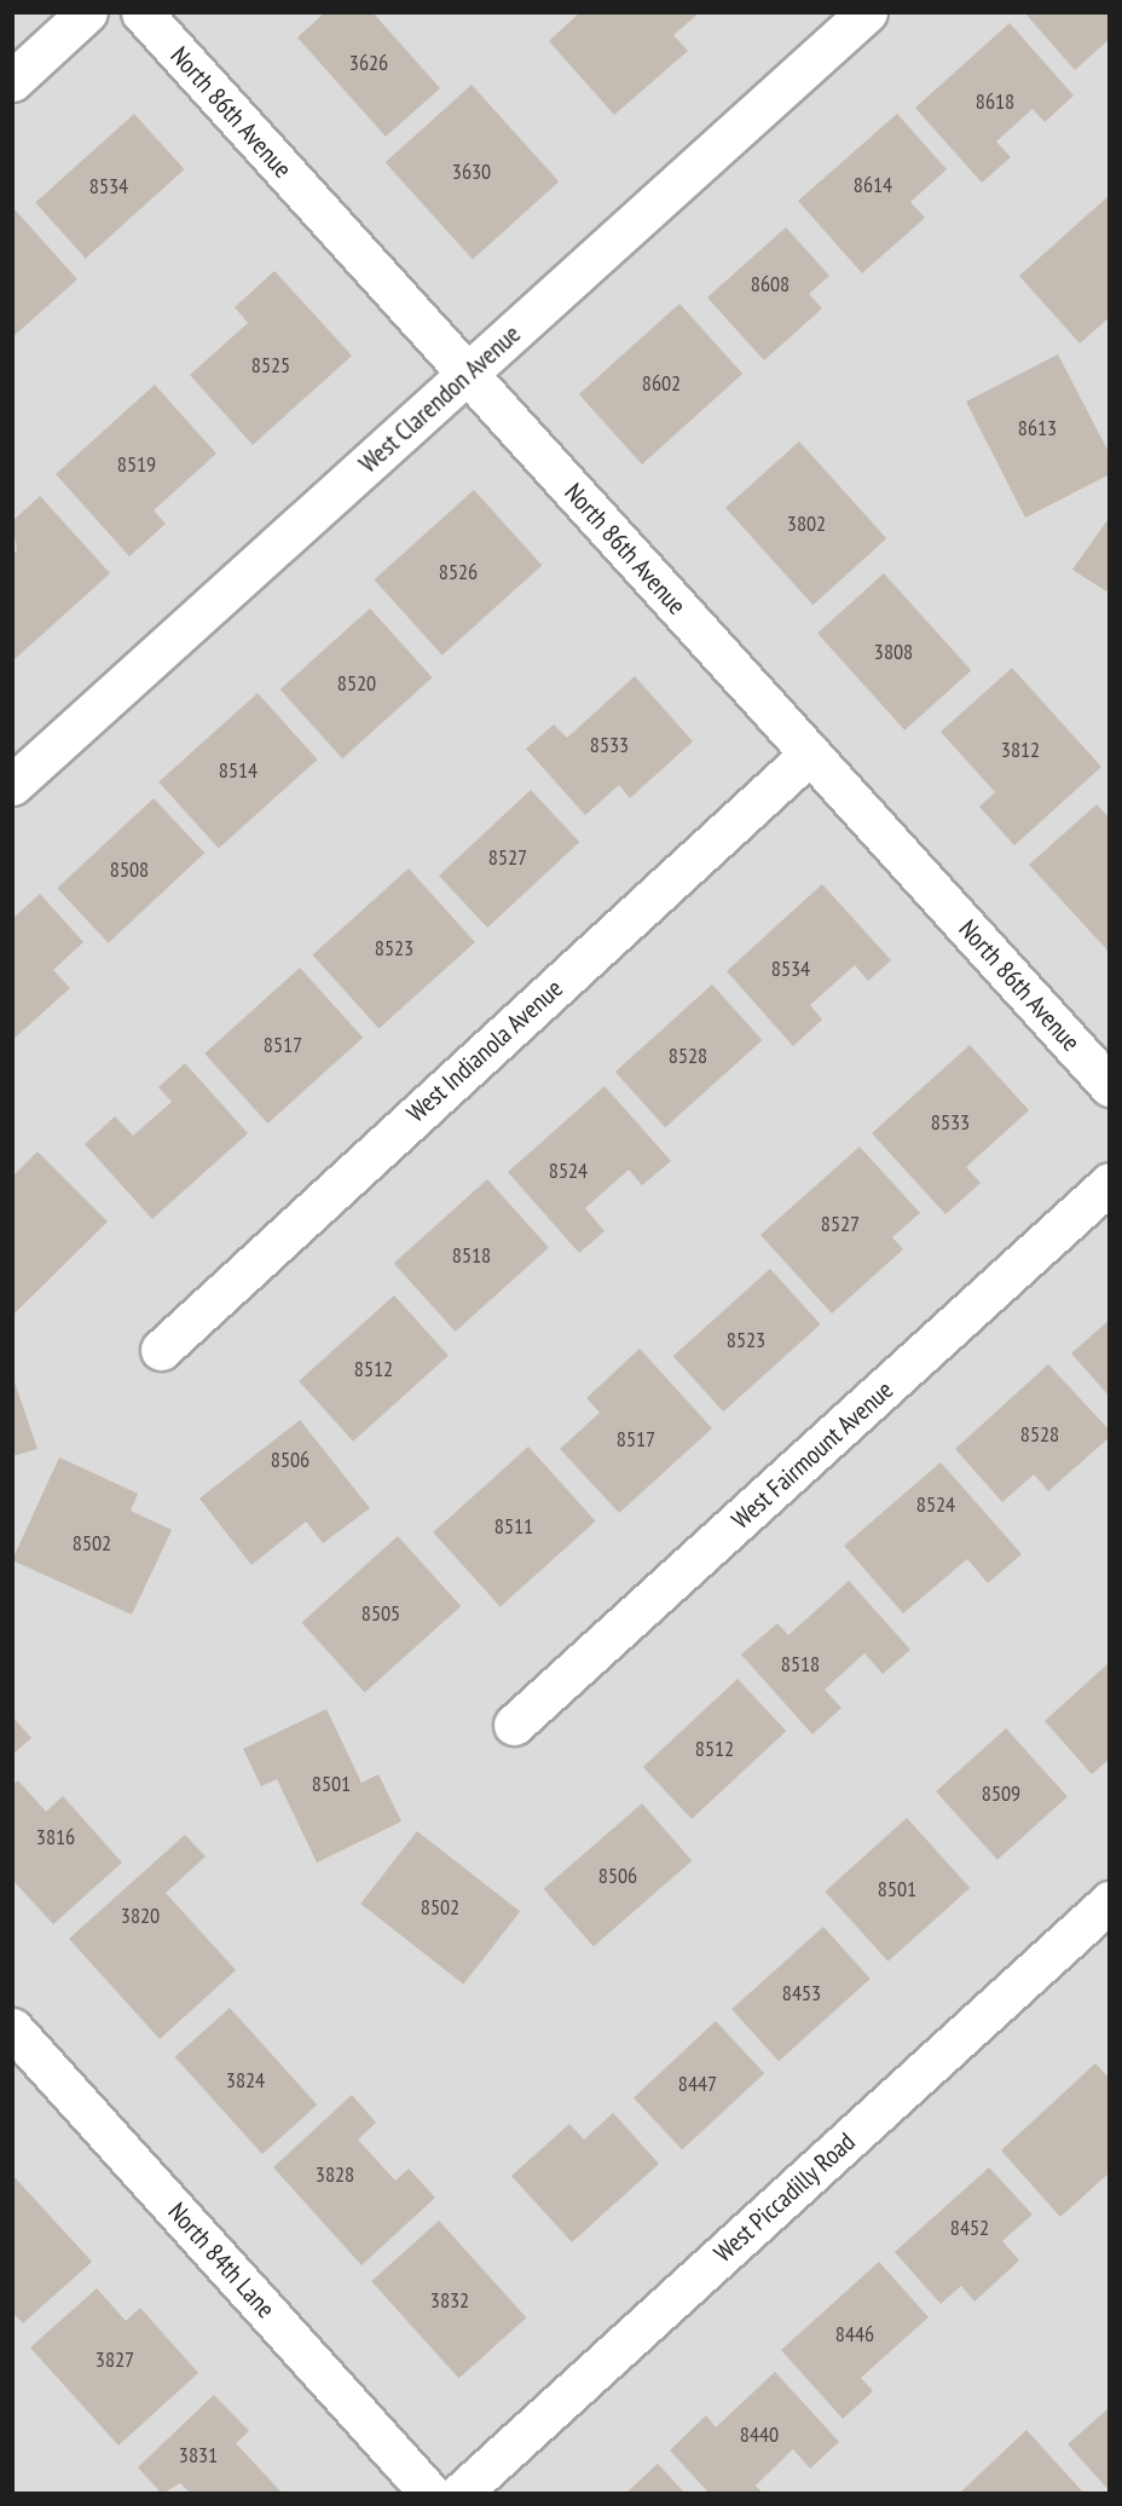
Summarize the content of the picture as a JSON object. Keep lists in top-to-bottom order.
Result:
{
  "streets": {
    "street": [
      "North 86th Avenue",
      "West Clarendon Avenue",
      "West Indianola Avenue",
      "West Fairmount Avenue",
      "West Piccadilly Road",
      "North 84th Lane"
    ]
  },
  "crossings": [
    ["North 86th Avenue", "West Clarendon Avenue"],
    ["North 86th Avenue", "West Indianola Avenue"]
  ],
  "house_numbers": [
    "3626",
    "8618",
    "3630",
    "8614",
    "8534",
    "8608",
    "8525",
    "8602",
    "8613",
    "8519",
    "3802",
    "8526",
    "3808",
    "8520",
    "8533",
    "3812",
    "8514",
    "8527",
    "8508",
    "8523",
    "8534",
    "8517",
    "8528",
    "8533",
    "8524",
    "8527",
    "8518",
    "8523",
    "8512",
    "8528",
    "8517",
    "8506",
    "8524",
    "8511",
    "8502",
    "8505",
    "8518",
    "8512",
    "8501",
    "8509",
    "3816",
    "8506",
    "8501",
    "8502",
    "3820",
    "8453",
    "3824",
    "8447",
    "3828",
    "8452",
    "3832",
    "8446",
    "3827",
    "8440",
    "3831"
  ]
}
